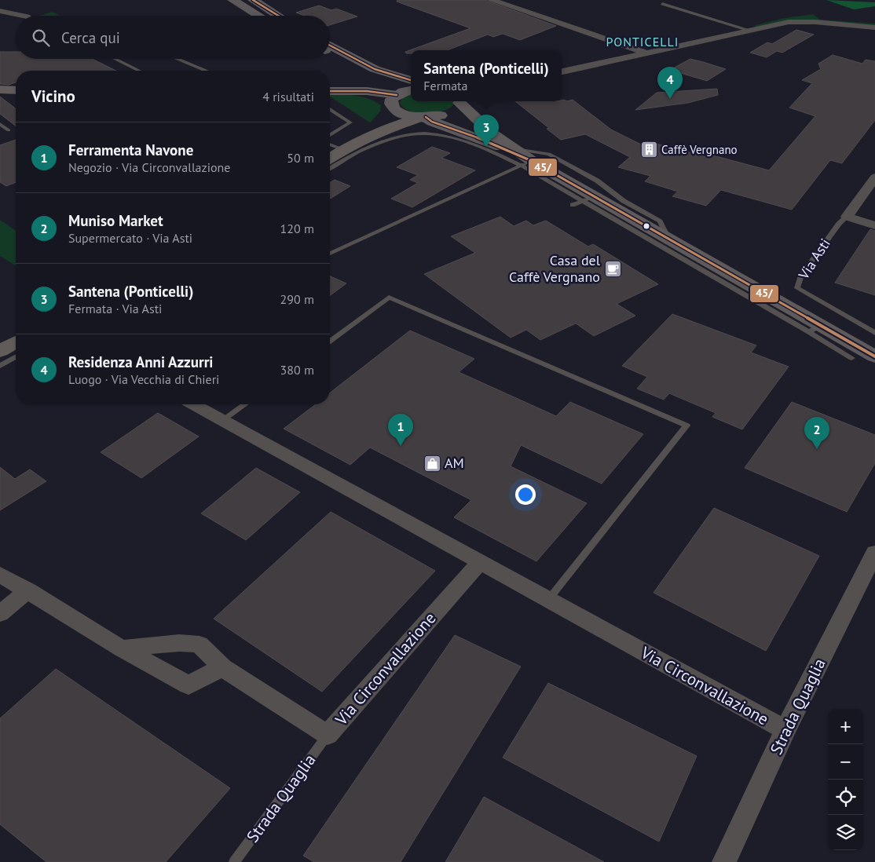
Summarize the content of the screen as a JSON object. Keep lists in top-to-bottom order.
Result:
{
  "streets": {
    "street": ["Via Circonvallazione", "Strada Quaglia"],
    "lane": ["Via Asti"]
  },
  "crossings": [
    ["Via Circonvallazione", "Strada Quaglia"]
  ],
  "districts": ["PONTICELLI"],
  "places": {
    "building": ["Caffè Vergnano"],
    "cafe": ["Casa del Caffè Vergnano"],
    "shop": ["AM"]
  },
  "lines": ["transit line 45/"],
  "page": {
    "search": "Cerca qui",
    "popup": ["Santena (Ponticelli)", "Fermata"],
    "pins": [
      "4",
      "3",
      "1",
      "2"
    ],
    "heading": ["Vicino", "4 risultati"],
    "list": [
      {
        "mark": "1",
        "name": "Ferramenta Navone",
        "note": "Negozio · Via Circonvallazione",
        "value": "50 m"
      },
      {
        "mark": "2",
        "name": "Muniso Market",
        "note": "Supermercato · Via Asti",
        "value": "120 m"
      },
      {
        "mark": "3",
        "name": "Santena (Ponticelli)",
        "note": "Fermata · Via Asti",
        "value": "290 m"
      },
      {
        "mark": "4",
        "name": "Residenza Anni Azzurri",
        "note": "Luogo · Via Vecchia di Chieri",
        "value": "380 m"
      }
    ],
    "map_buttons": ["+", "−"]
  }
}
